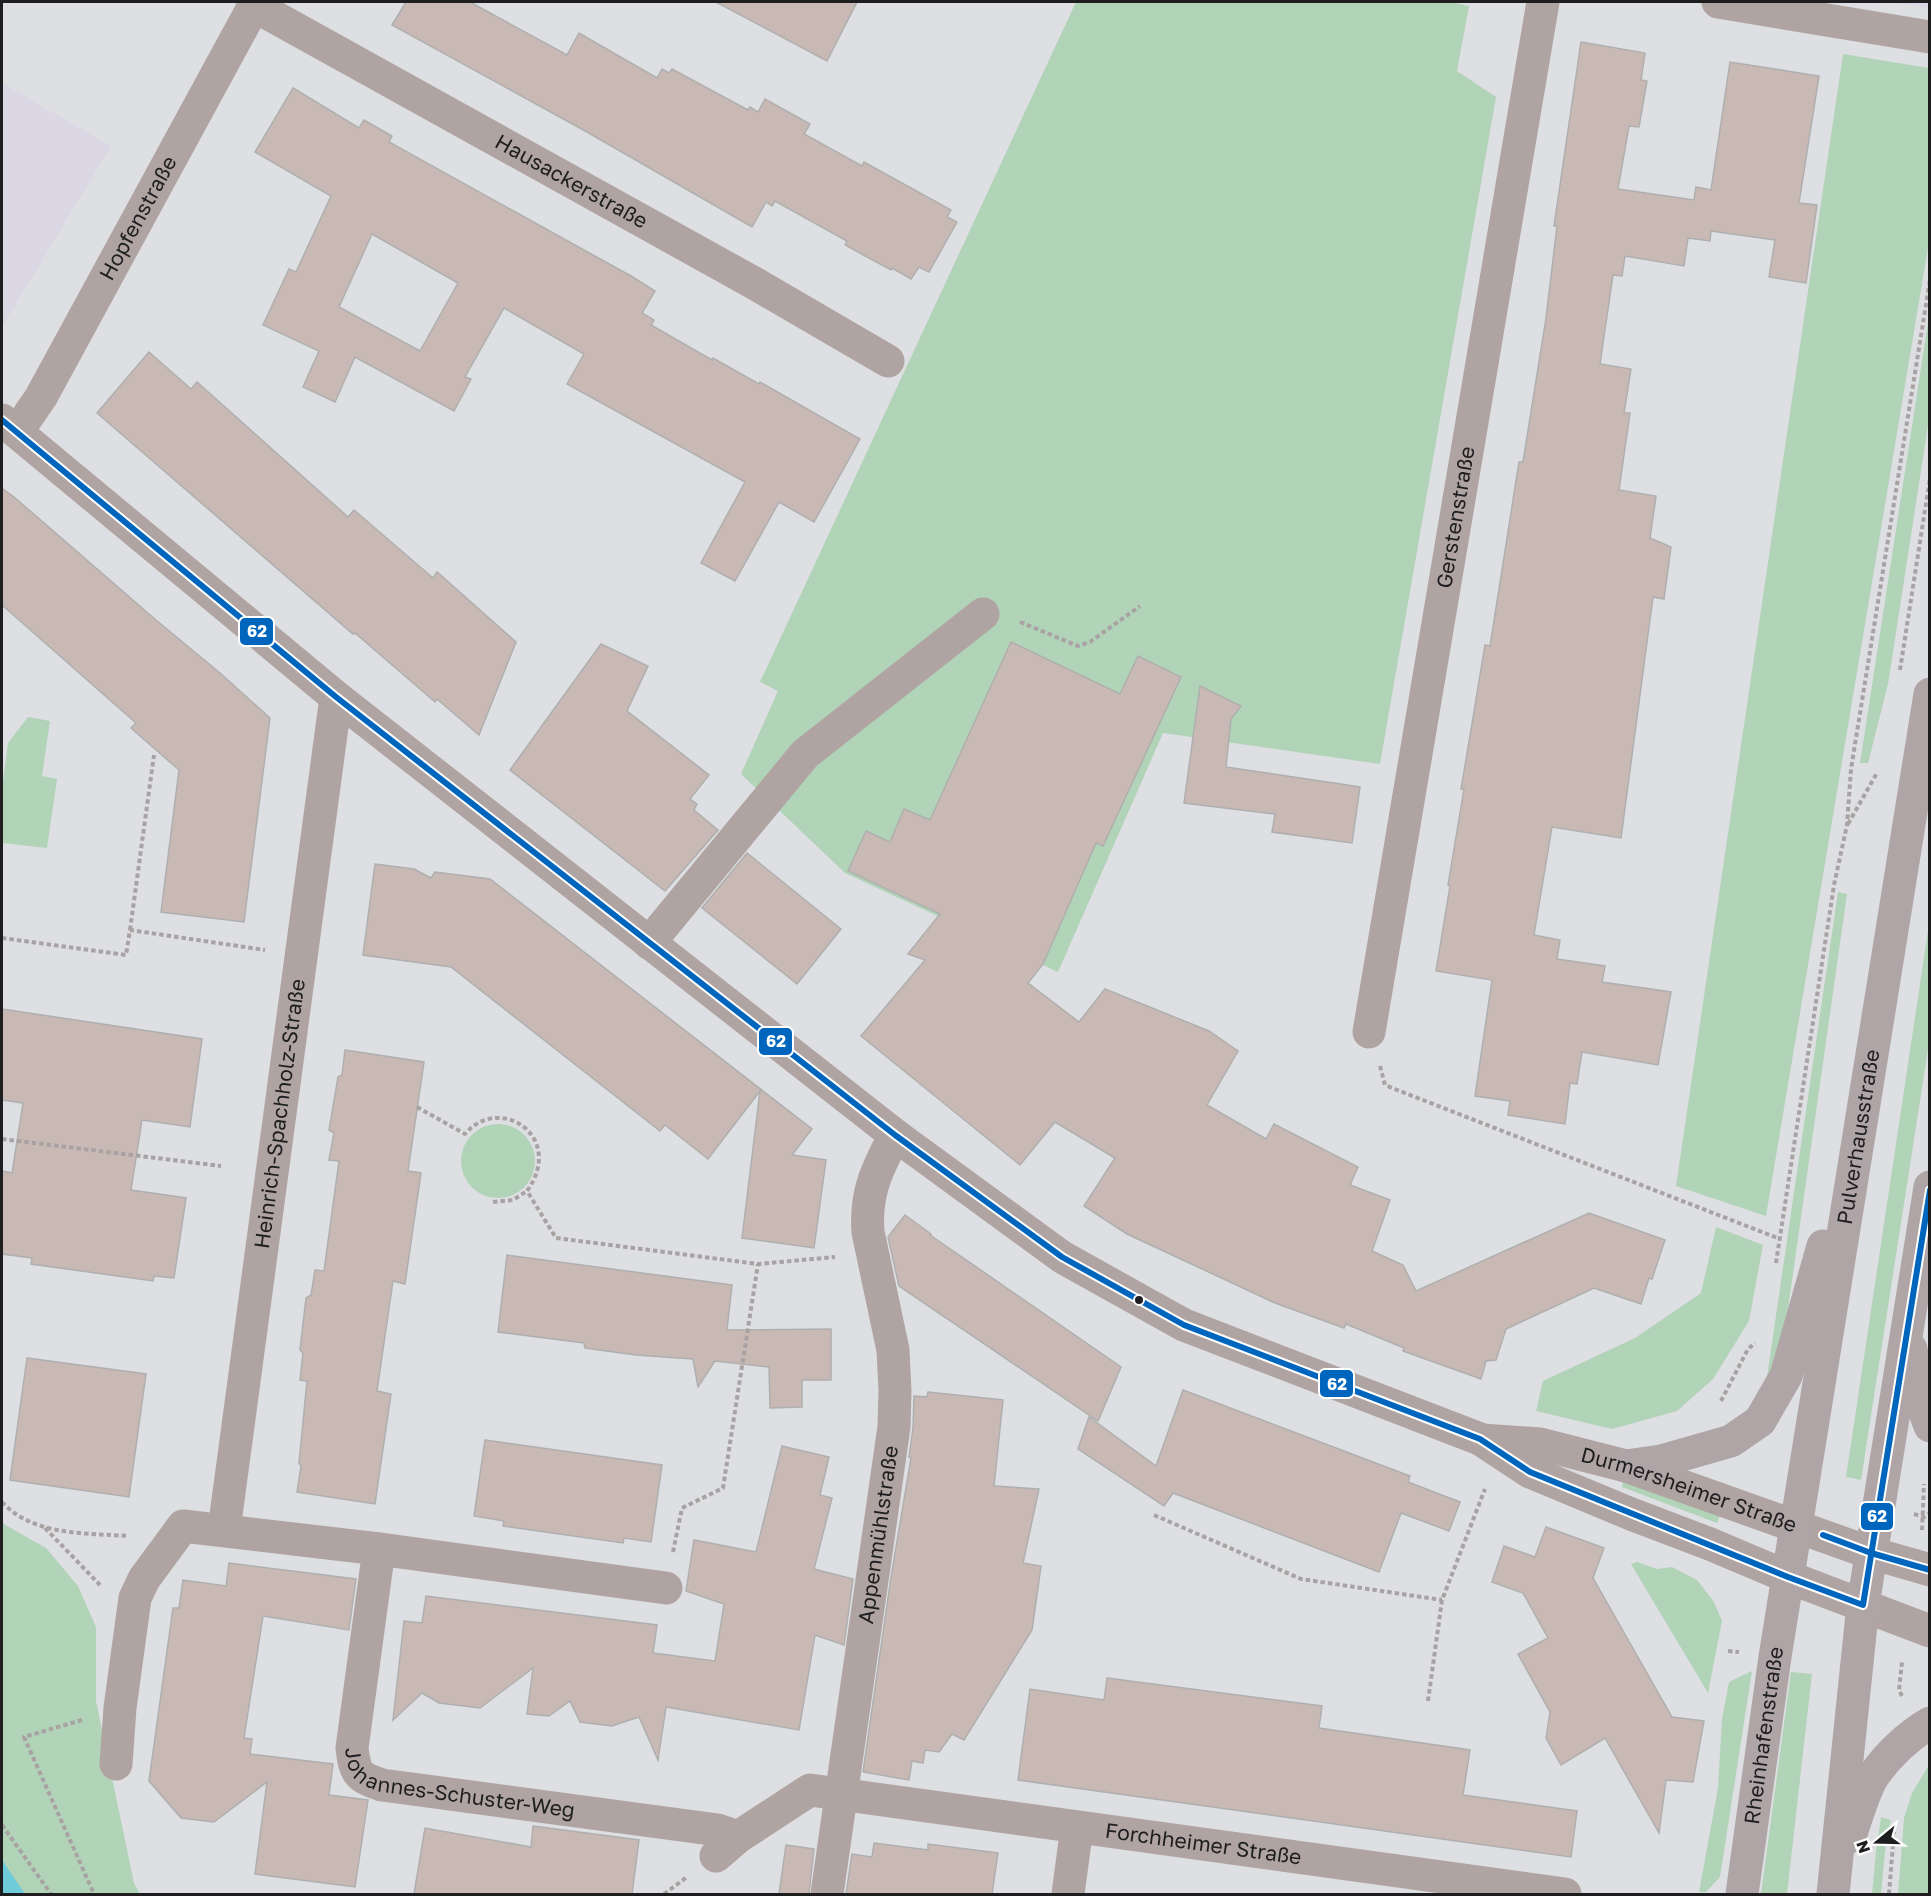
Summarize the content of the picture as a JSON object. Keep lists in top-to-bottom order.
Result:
{
  "streets": {
    "main road": ["Pulverhausstraße", "Rheinhafenstraße"],
    "street": [
      "Hausackerstraße",
      "Hopfenstraße",
      "Gerstenstraße",
      "Heinrich-Spachholz-Straße",
      "Durmersheimer Straße",
      "Appenmühlstraße",
      "Johannes-Schuster-Weg",
      "Forchheimer Straße"
    ]
  },
  "crossings": [
    ["Hausackerstraße", "Hopfenstraße"],
    ["Hopfenstraße", "Durmersheimer Straße"],
    ["Heinrich-Spachholz-Straße", "Durmersheimer Straße"],
    ["Pulverhausstraße", "Durmersheimer Straße"],
    ["Pulverhausstraße", "Rheinhafenstraße"],
    ["Durmersheimer Straße", "Appenmühlstraße"],
    ["Durmersheimer Straße", "Rheinhafenstraße"],
    ["Appenmühlstraße", "Johannes-Schuster-Weg"],
    ["Appenmühlstraße", "Forchheimer Straße"],
    ["Johannes-Schuster-Weg", "Forchheimer Straße"]
  ],
  "lines": ["transit line 62"],
  "north": "left"
}
